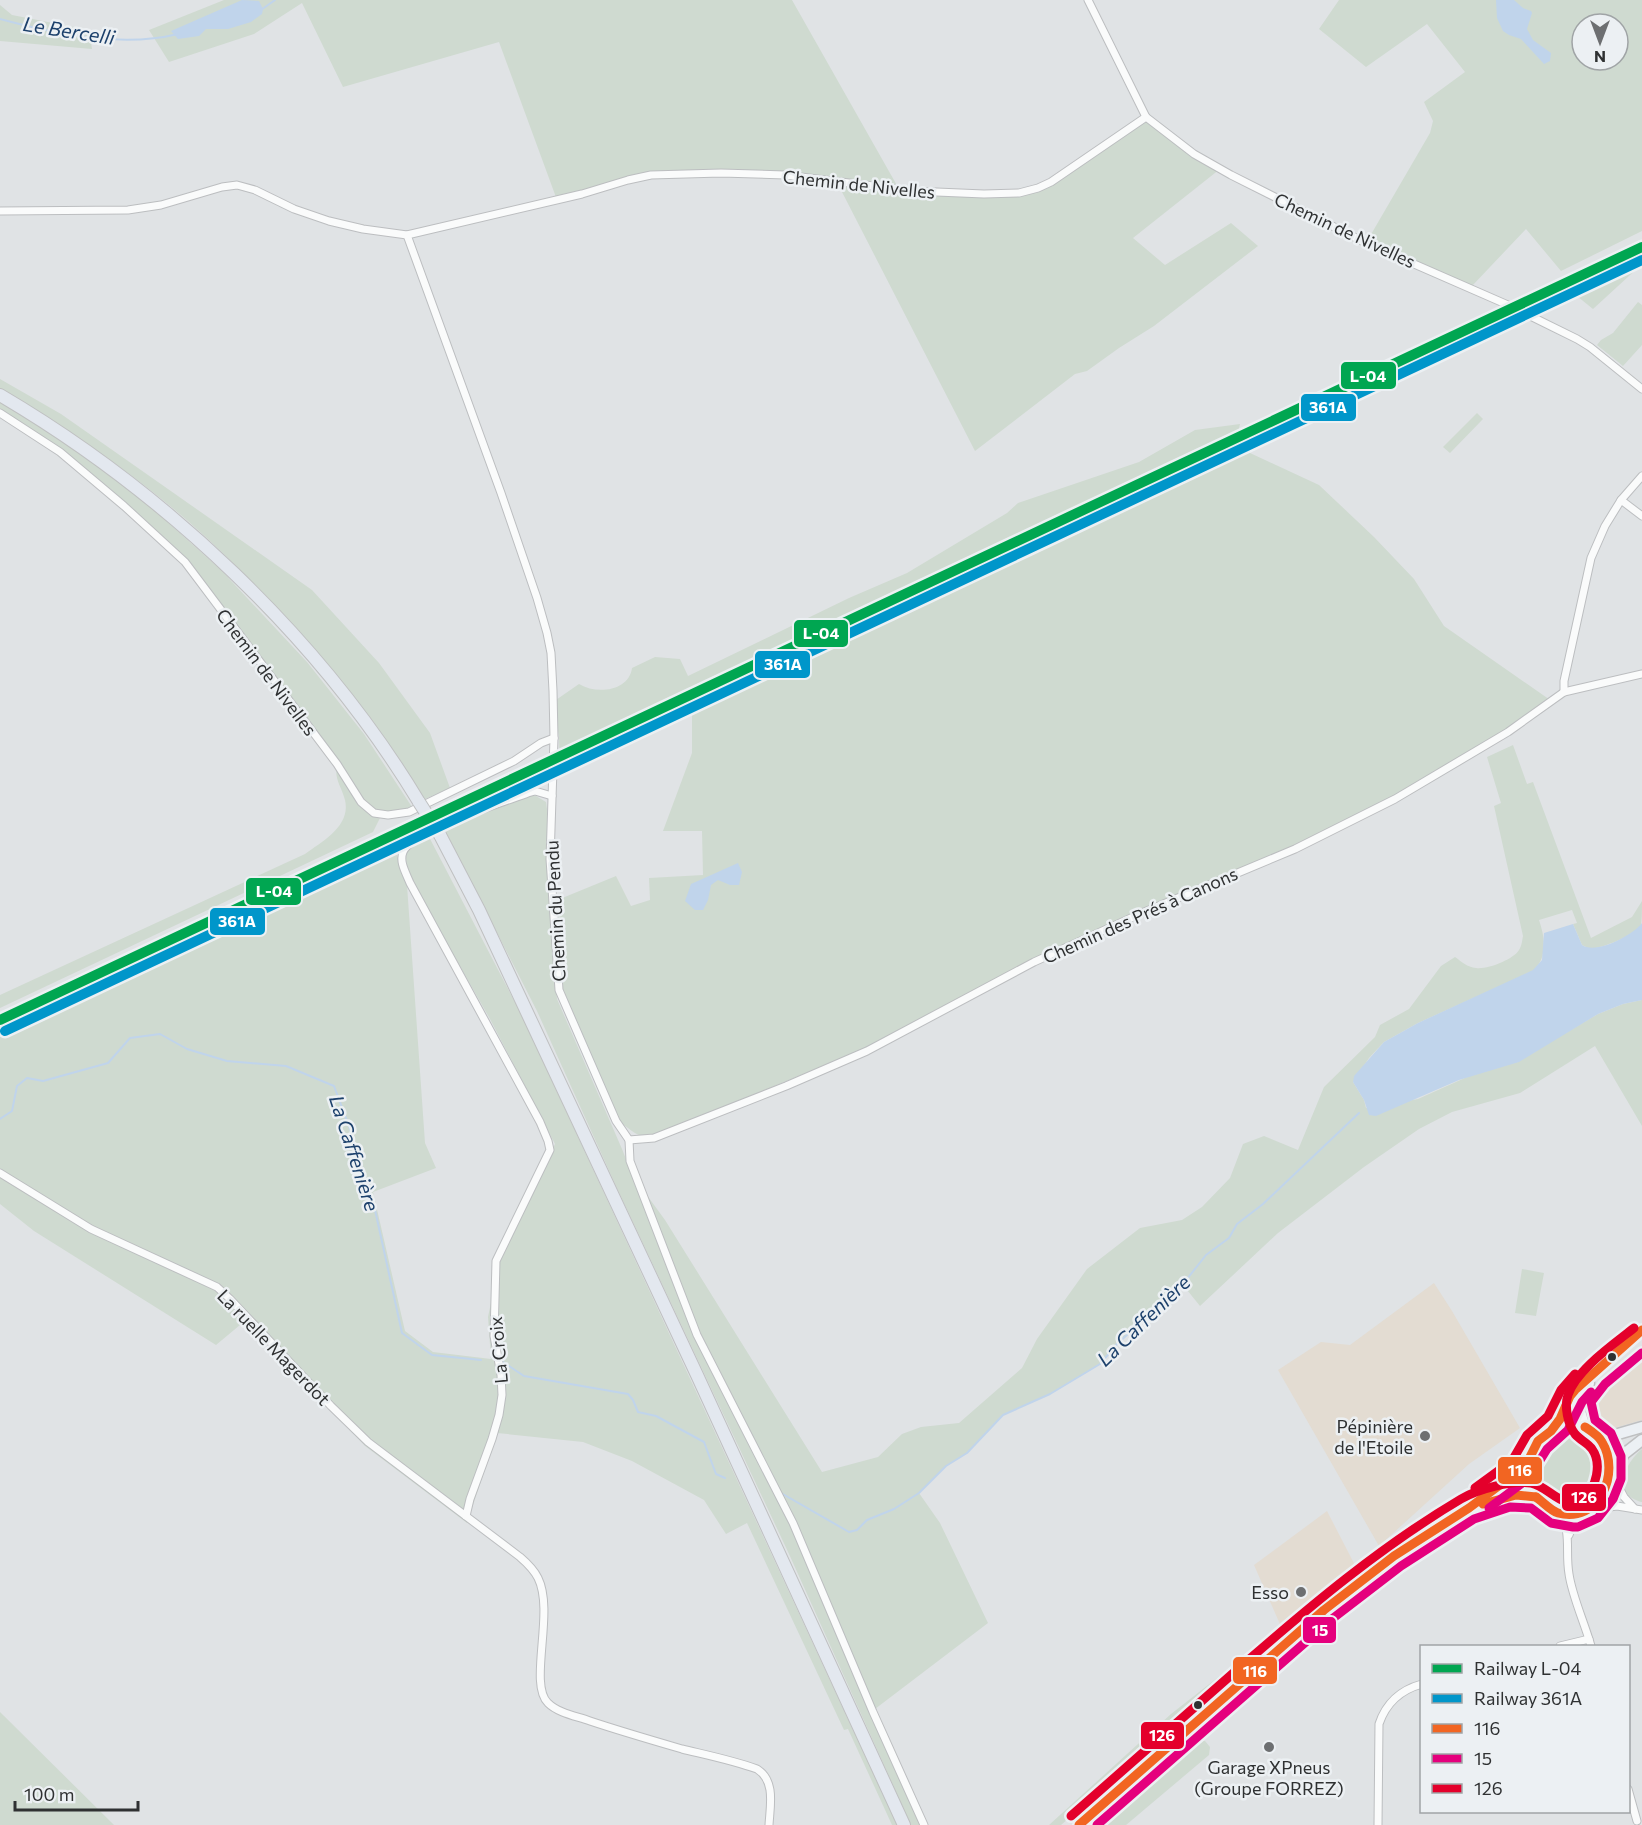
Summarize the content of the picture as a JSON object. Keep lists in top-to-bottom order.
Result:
{
  "streets": {
    "street": [
      "Chemin de Nivelles",
      "Chemin du Pendu",
      "Chemin des Prés à Canons",
      "La ruelle Magerdot",
      "La Croix"
    ]
  },
  "crossings": [
    ["Chemin de Nivelles", "Chemin du Pendu"],
    ["Chemin du Pendu", "Chemin des Prés à Canons"],
    ["Chemin du Pendu", "La Croix"],
    ["La ruelle Magerdot", "La Croix"]
  ],
  "water": ["Le Bercelli", "La Caffenière"],
  "places": ["Pépinière de l'Etoile", "Esso", "Garage XPneus (Groupe FORREZ)"],
  "lines": [
    "rail line L-04",
    "rail line 361A",
    "transit line 126",
    "transit line 116",
    "transit line 15"
  ],
  "legend": [
    "Railway L-04",
    "Railway 361A",
    "116",
    "15",
    "126"
  ],
  "scale_bar": "100 m",
  "north": "bottom"
}
